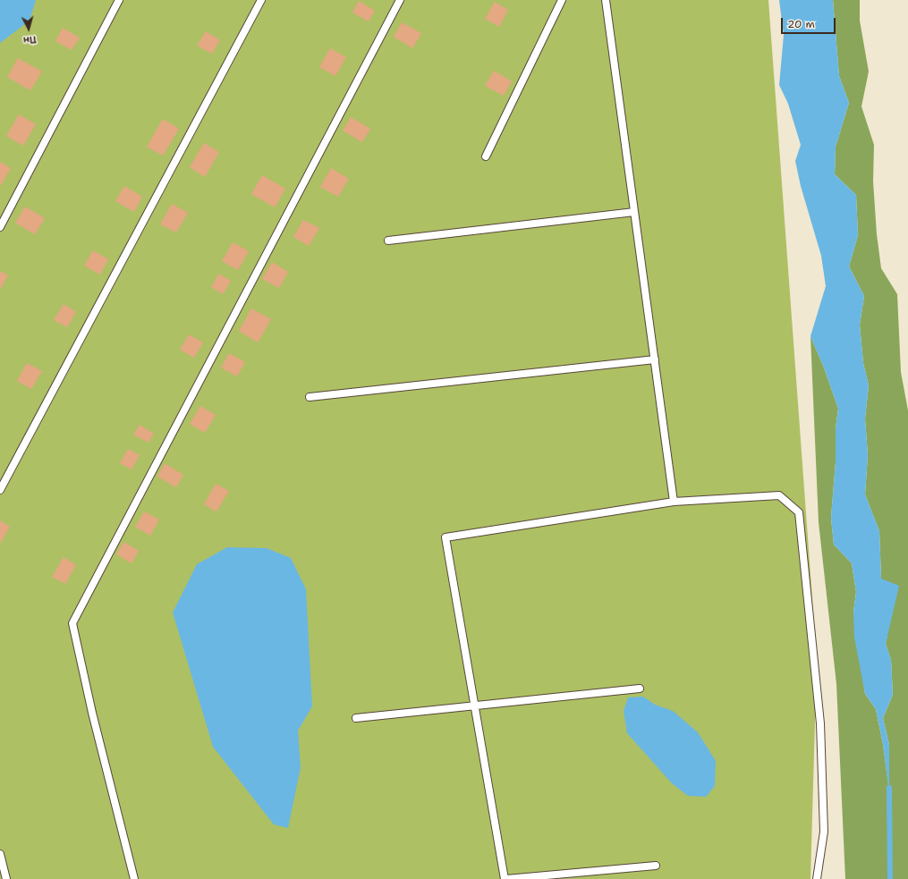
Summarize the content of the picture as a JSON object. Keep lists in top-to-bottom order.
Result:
{
  "scale_bar": "20 m",
  "north": "bottom"
}
